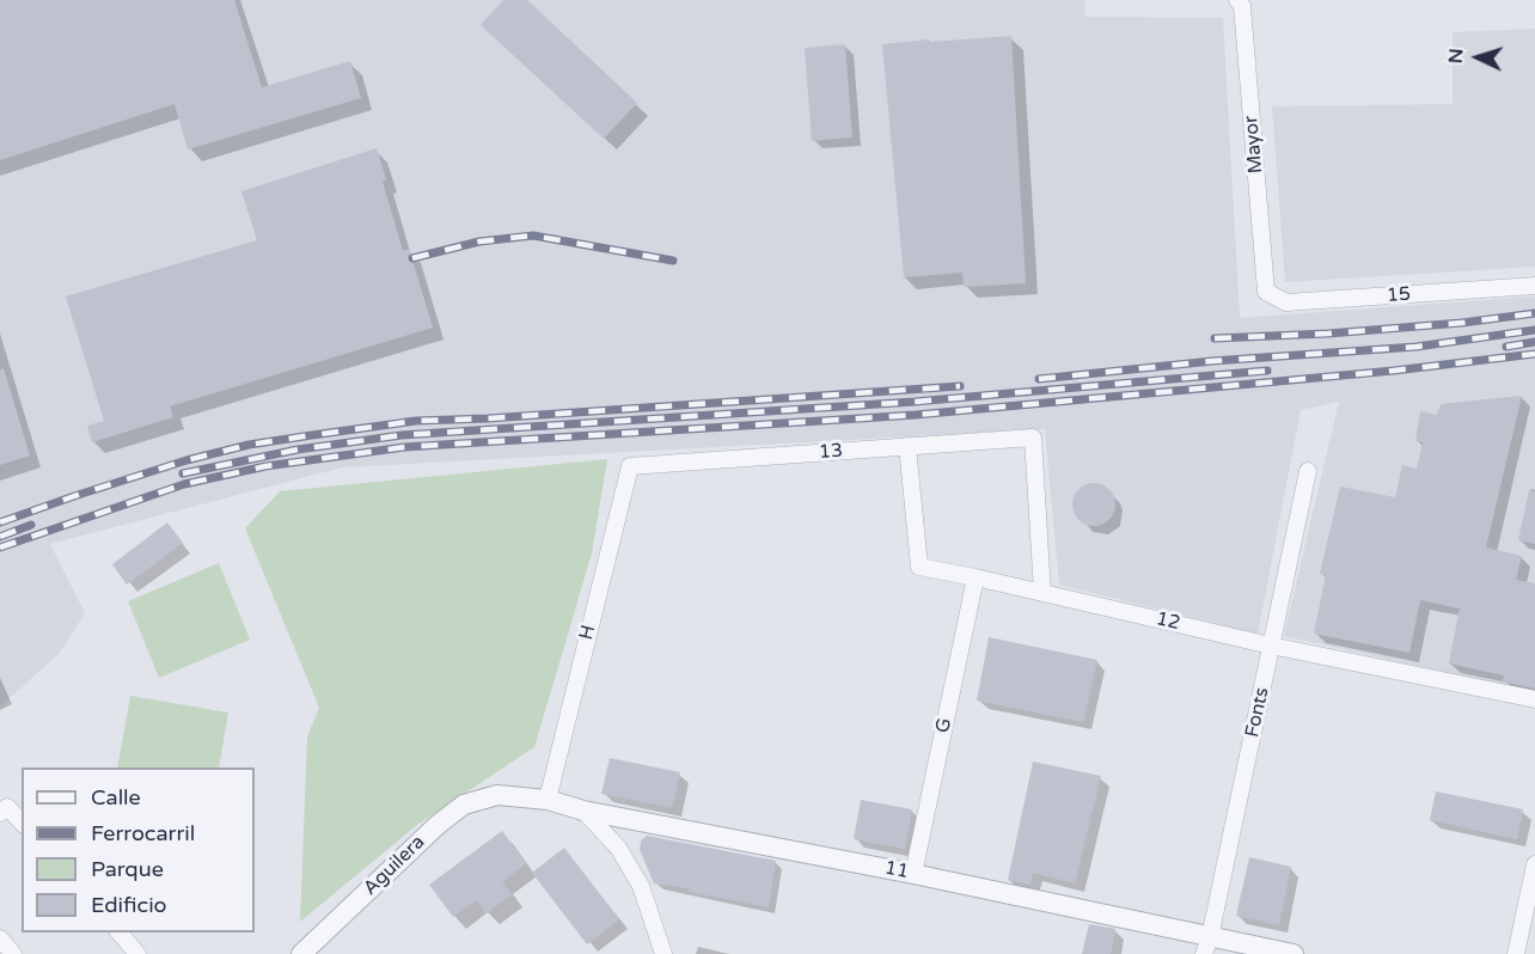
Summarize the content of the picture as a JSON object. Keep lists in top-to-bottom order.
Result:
{
  "streets": {
    "street": [
      "Mayor",
      "15",
      "13",
      "12",
      "H",
      "Fonts",
      "G",
      "Aguilera",
      "11"
    ]
  },
  "crossings": [
    ["Mayor", "15"],
    ["13", "12"],
    ["13", "H"],
    ["12", "Fonts"],
    ["12", "G"],
    ["H", "11"],
    ["Fonts", "11"],
    ["G", "11"],
    ["Aguilera", "11"]
  ],
  "legend": [
    "Calle",
    "Ferrocarril",
    "Parque",
    "Edificio"
  ],
  "north": "left"
}
